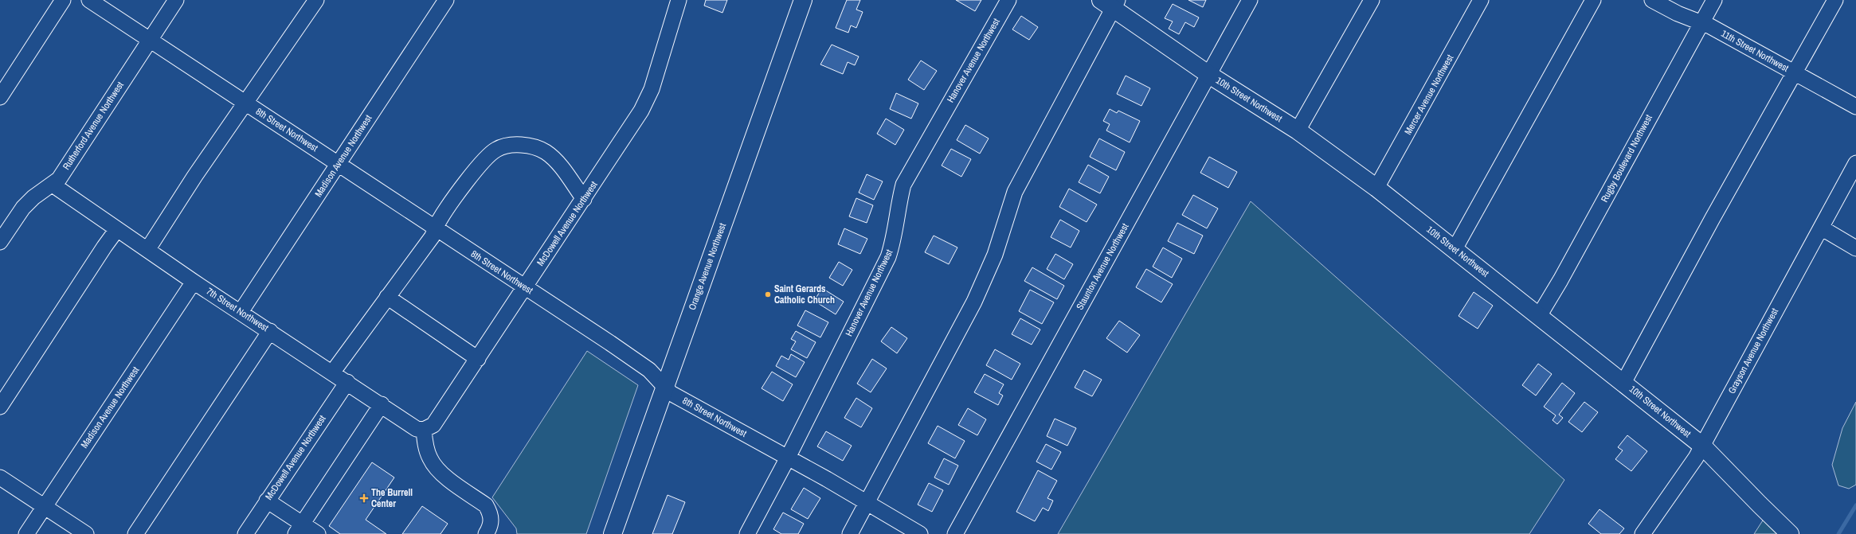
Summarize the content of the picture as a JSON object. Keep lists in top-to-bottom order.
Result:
{
  "streets": {
    "main road": ["10th Street Northwest", "Orange Avenue Northwest"],
    "street": [
      "11th Street Northwest",
      "Hanover Avenue Northwest",
      "Mercer Avenue Northwest",
      "Rutherford Avenue Northwest",
      "8th Street Northwest",
      "Madison Avenue Northwest",
      "Rugby Boulevard Northwest",
      "McDowell Avenue Northwest",
      "Staunton Avenue Northwest",
      "7th Street Northwest",
      "Grayson Avenue Northwest"
    ]
  },
  "crossings": [
    ["11th Street Northwest", "Rugby Boulevard Northwest"],
    ["Hanover Avenue Northwest", "8th Street Northwest"],
    ["Mercer Avenue Northwest", "10th Street Northwest"],
    ["10th Street Northwest", "Rugby Boulevard Northwest"],
    ["10th Street Northwest", "Staunton Avenue Northwest"],
    ["10th Street Northwest", "Grayson Avenue Northwest"],
    ["Rutherford Avenue Northwest", "8th Street Northwest"],
    ["Rutherford Avenue Northwest", "7th Street Northwest"],
    ["8th Street Northwest", "Madison Avenue Northwest"],
    ["8th Street Northwest", "McDowell Avenue Northwest"],
    ["8th Street Northwest", "Orange Avenue Northwest"],
    ["Madison Avenue Northwest", "7th Street Northwest"],
    ["McDowell Avenue Northwest", "7th Street Northwest"]
  ],
  "places": {
    "other": ["Saint Gerards Catholic Church"],
    "health": ["The Burrell Center"]
  }
}
